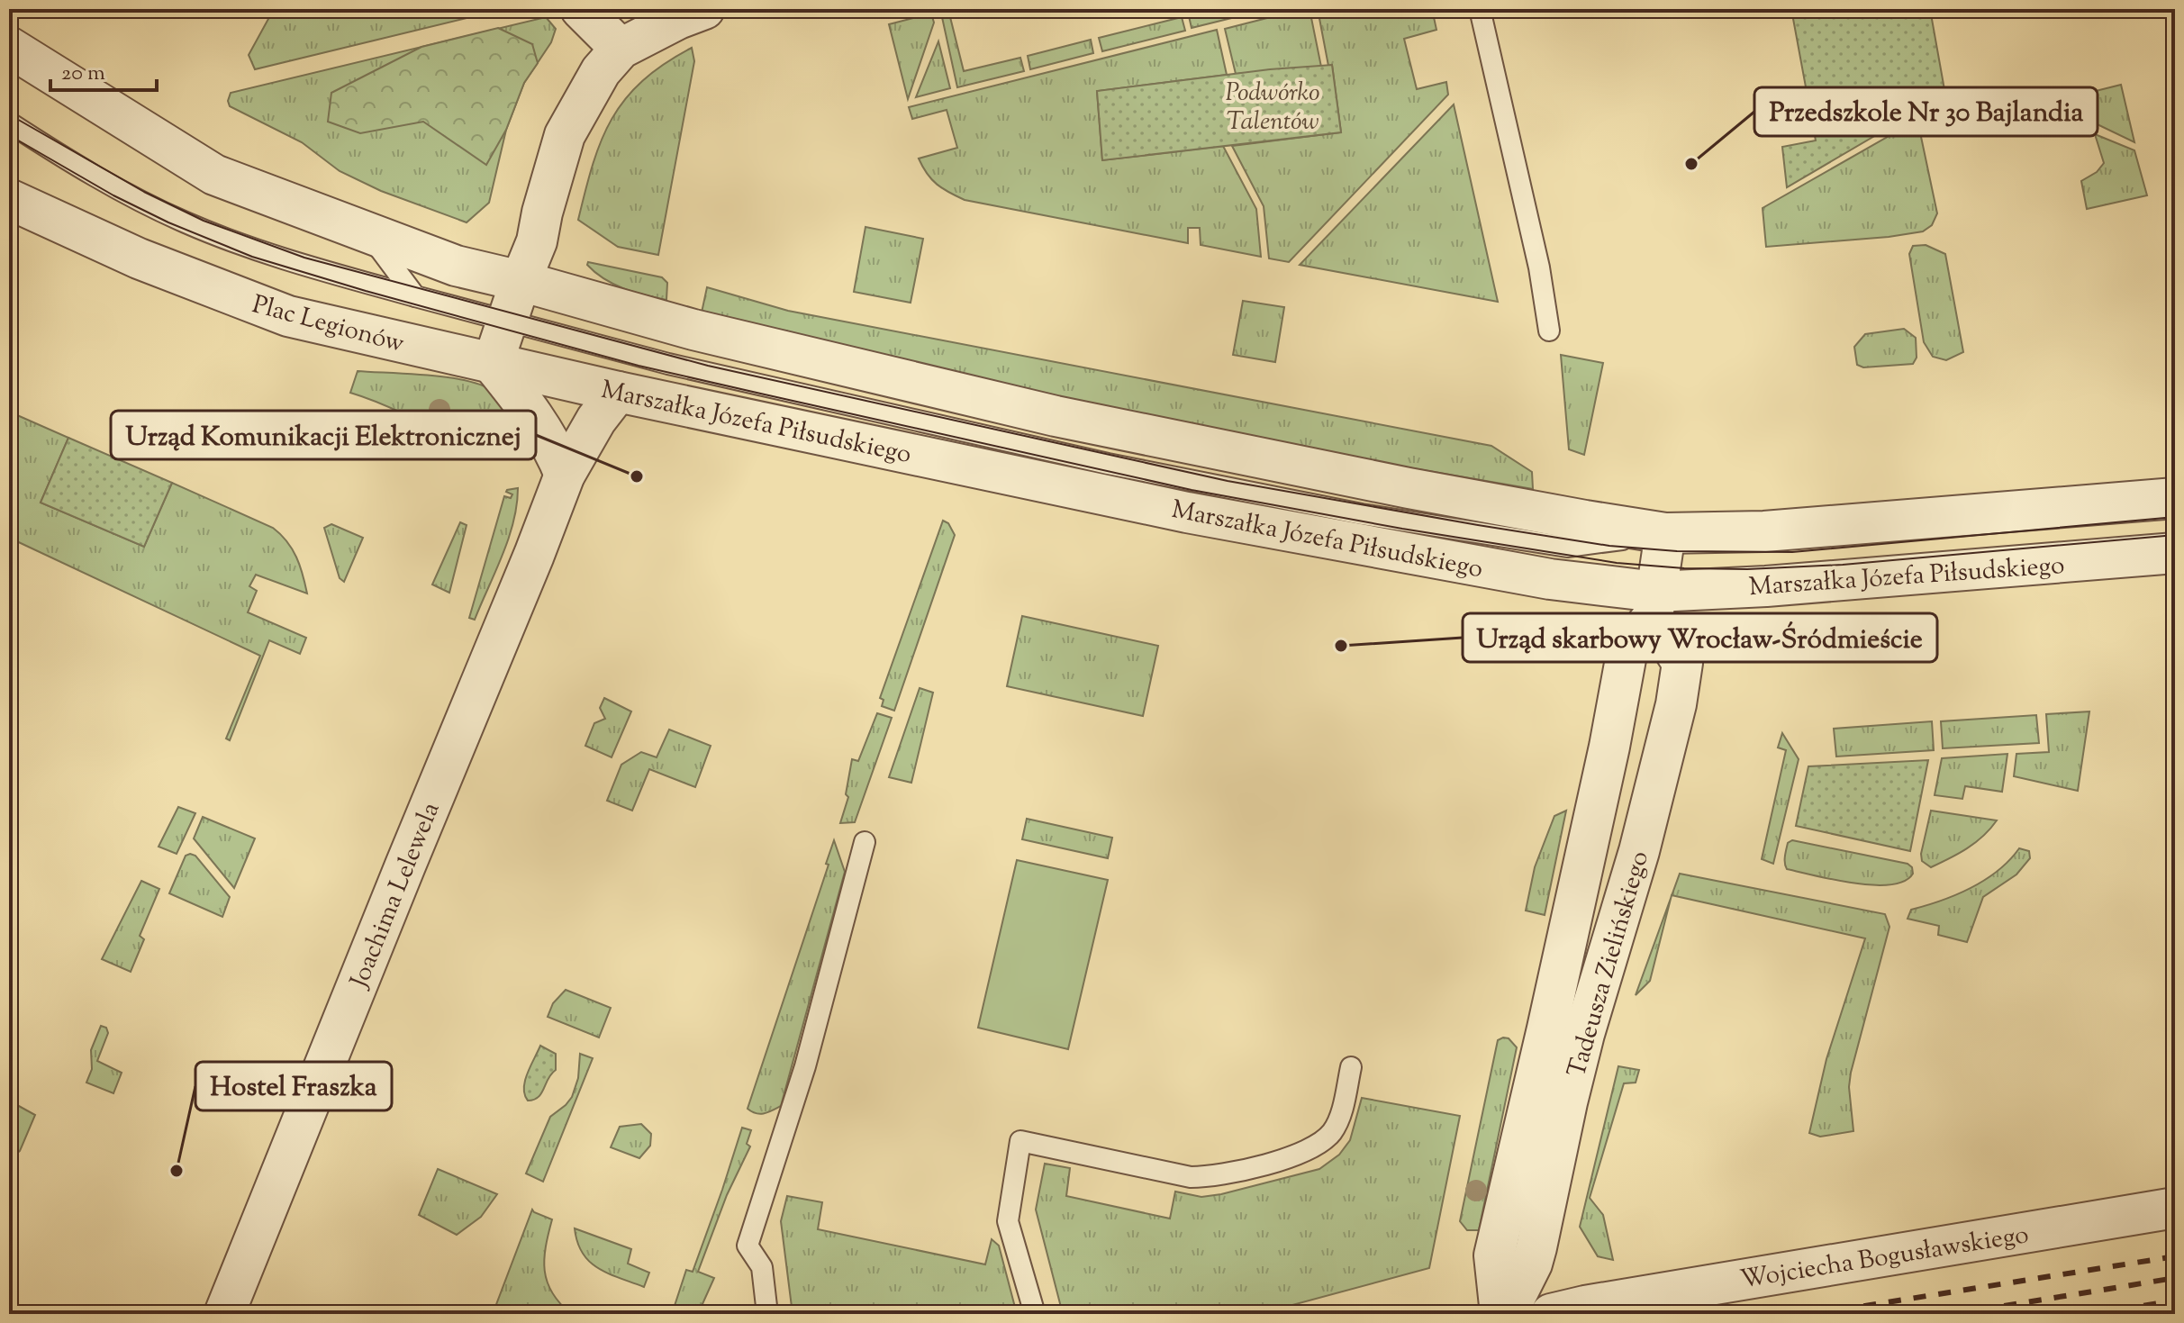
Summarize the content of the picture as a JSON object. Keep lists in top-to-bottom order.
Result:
{
  "streets": {
    "street": [
      "Plac Legionów",
      "Marszałka Józefa Piłsudskiego",
      "Joachima Lelewela",
      "Tadeusza Zielińskiego",
      "Wojciecha Bogusławskiego"
    ]
  },
  "crossings": [
    ["Plac Legionów", "Marszałka Józefa Piłsudskiego"],
    ["Marszałka Józefa Piłsudskiego", "Joachima Lelewela"],
    ["Marszałka Józefa Piłsudskiego", "Tadeusza Zielińskiego"]
  ],
  "parks": ["Podwórko Talentów"],
  "places": [
    "Przedszkole Nr 30 Bajlandia",
    "Urząd Komunikacji Elektronicznej",
    "Urząd skarbowy Wrocław-Śródmieście",
    "Hostel Fraszka"
  ],
  "scale_bar": "20 m"
}
